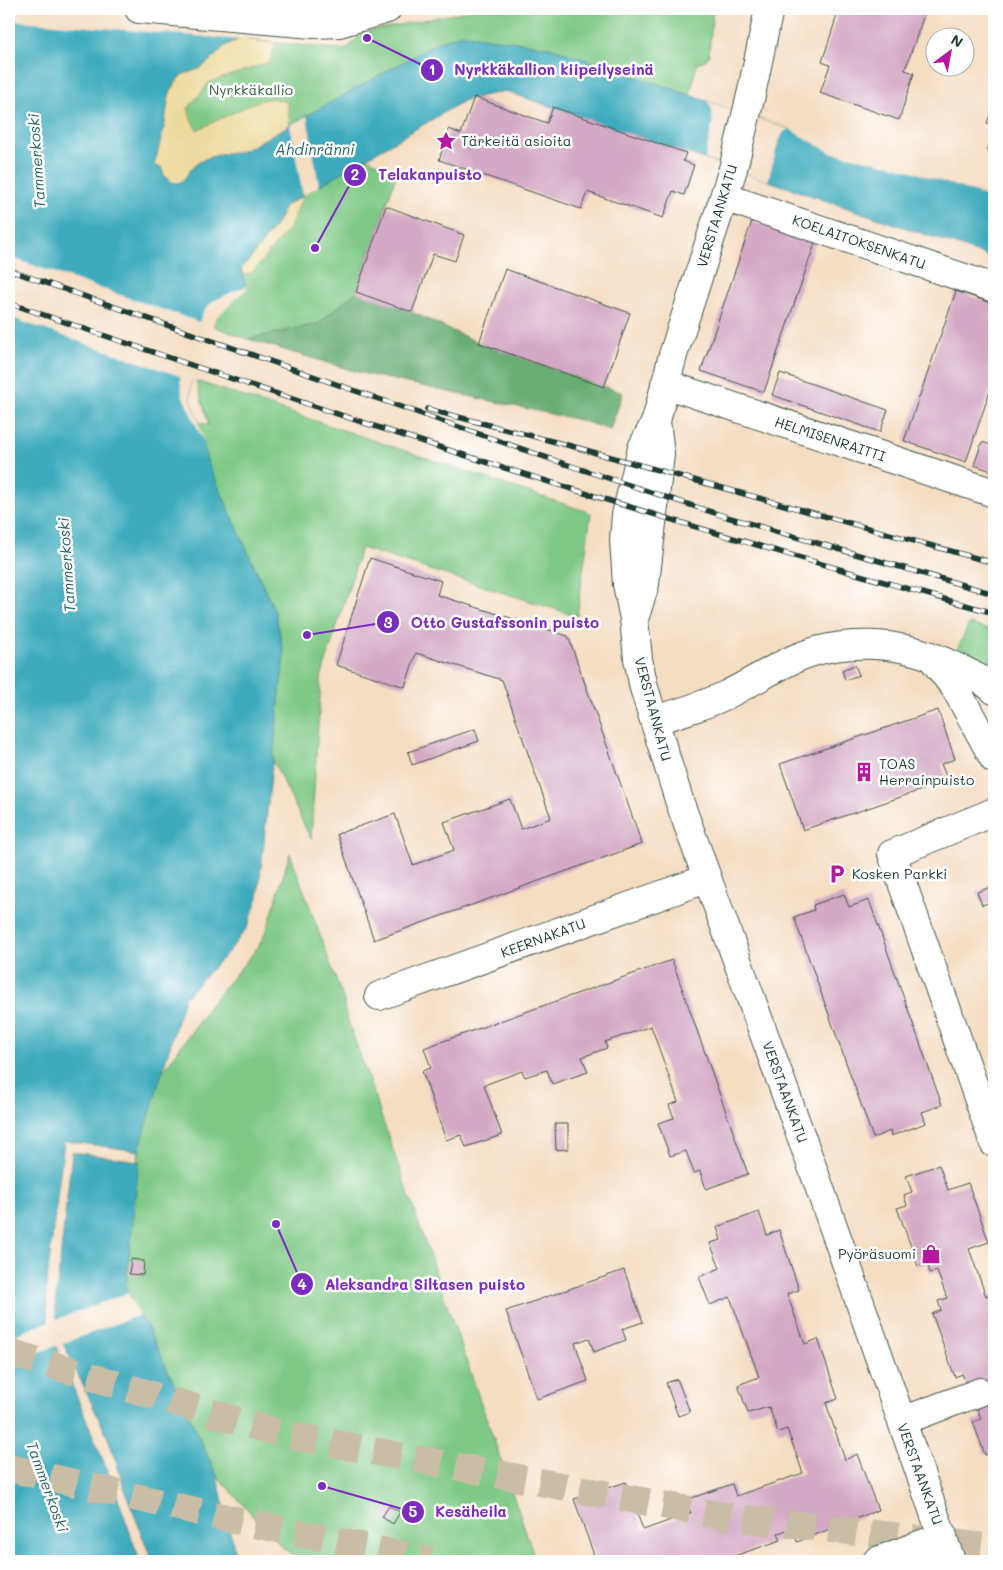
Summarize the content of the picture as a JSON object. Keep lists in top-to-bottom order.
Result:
{
  "streets": {
    "street": [
      "VERSTAANKATU",
      "KOELAITOKSENKATU",
      "HELMISENRAITTI",
      "KEERNAKATU"
    ]
  },
  "crossings": [
    ["VERSTAANKATU", "KOELAITOKSENKATU"],
    ["VERSTAANKATU", "HELMISENRAITTI"],
    ["VERSTAANKATU", "KEERNAKATU"]
  ],
  "water": ["Ahdinränni", "Tammerkoski"],
  "parks": ["Nyrkkäkallio"],
  "places": {
    "other": [
      "Nyrkkäkallion kiipeilyseinä",
      "Telakanpuisto",
      "Otto Gustafssonin puisto",
      "Aleksandra Siltasen puisto",
      "Kesäheila"
    ],
    "place": ["Tärkeitä asioita"],
    "building": ["TOAS Herrainpuisto"],
    "parking": ["Kosken Parkki"],
    "shop": ["Pyöräsuomi"]
  },
  "north": "top right"
}
